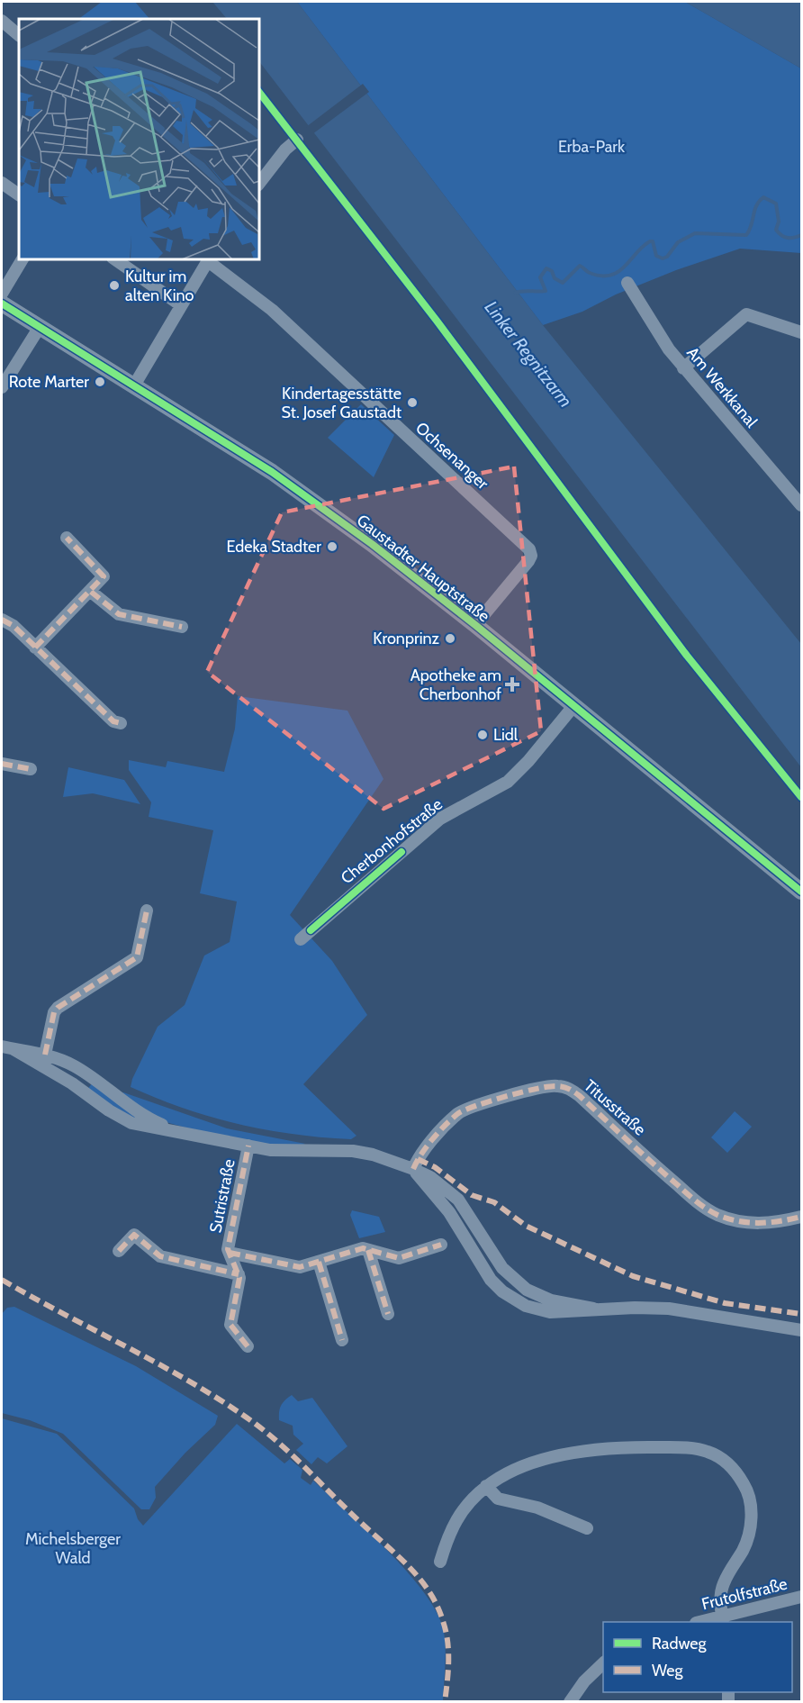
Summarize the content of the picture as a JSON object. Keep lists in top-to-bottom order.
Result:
{
  "streets": {
    "street": [
      "Am Werkkanal",
      "Ochsenanger",
      "Gaustadter Hauptstraße",
      "Cherbonhofstraße",
      "Titusstraße",
      "Sutristraße",
      "Frutolfstraße"
    ]
  },
  "crossings": [
    ["Ochsenanger", "Gaustadter Hauptstraße"],
    ["Gaustadter Hauptstraße", "Cherbonhofstraße"]
  ],
  "water": ["Linker Regnitzarm"],
  "parks": ["Erba-Park", "Michelsberger Wald"],
  "places": {
    "other": [
      "Kultur im alten Kino",
      "Rote Marter",
      "Kindertagesstätte St. Josef Gaustadt",
      "Edeka Stadter",
      "Kronprinz",
      "Lidl"
    ],
    "health": ["Apotheke am Cherbonhof"]
  },
  "legend": ["Radweg", "Weg"]
}
